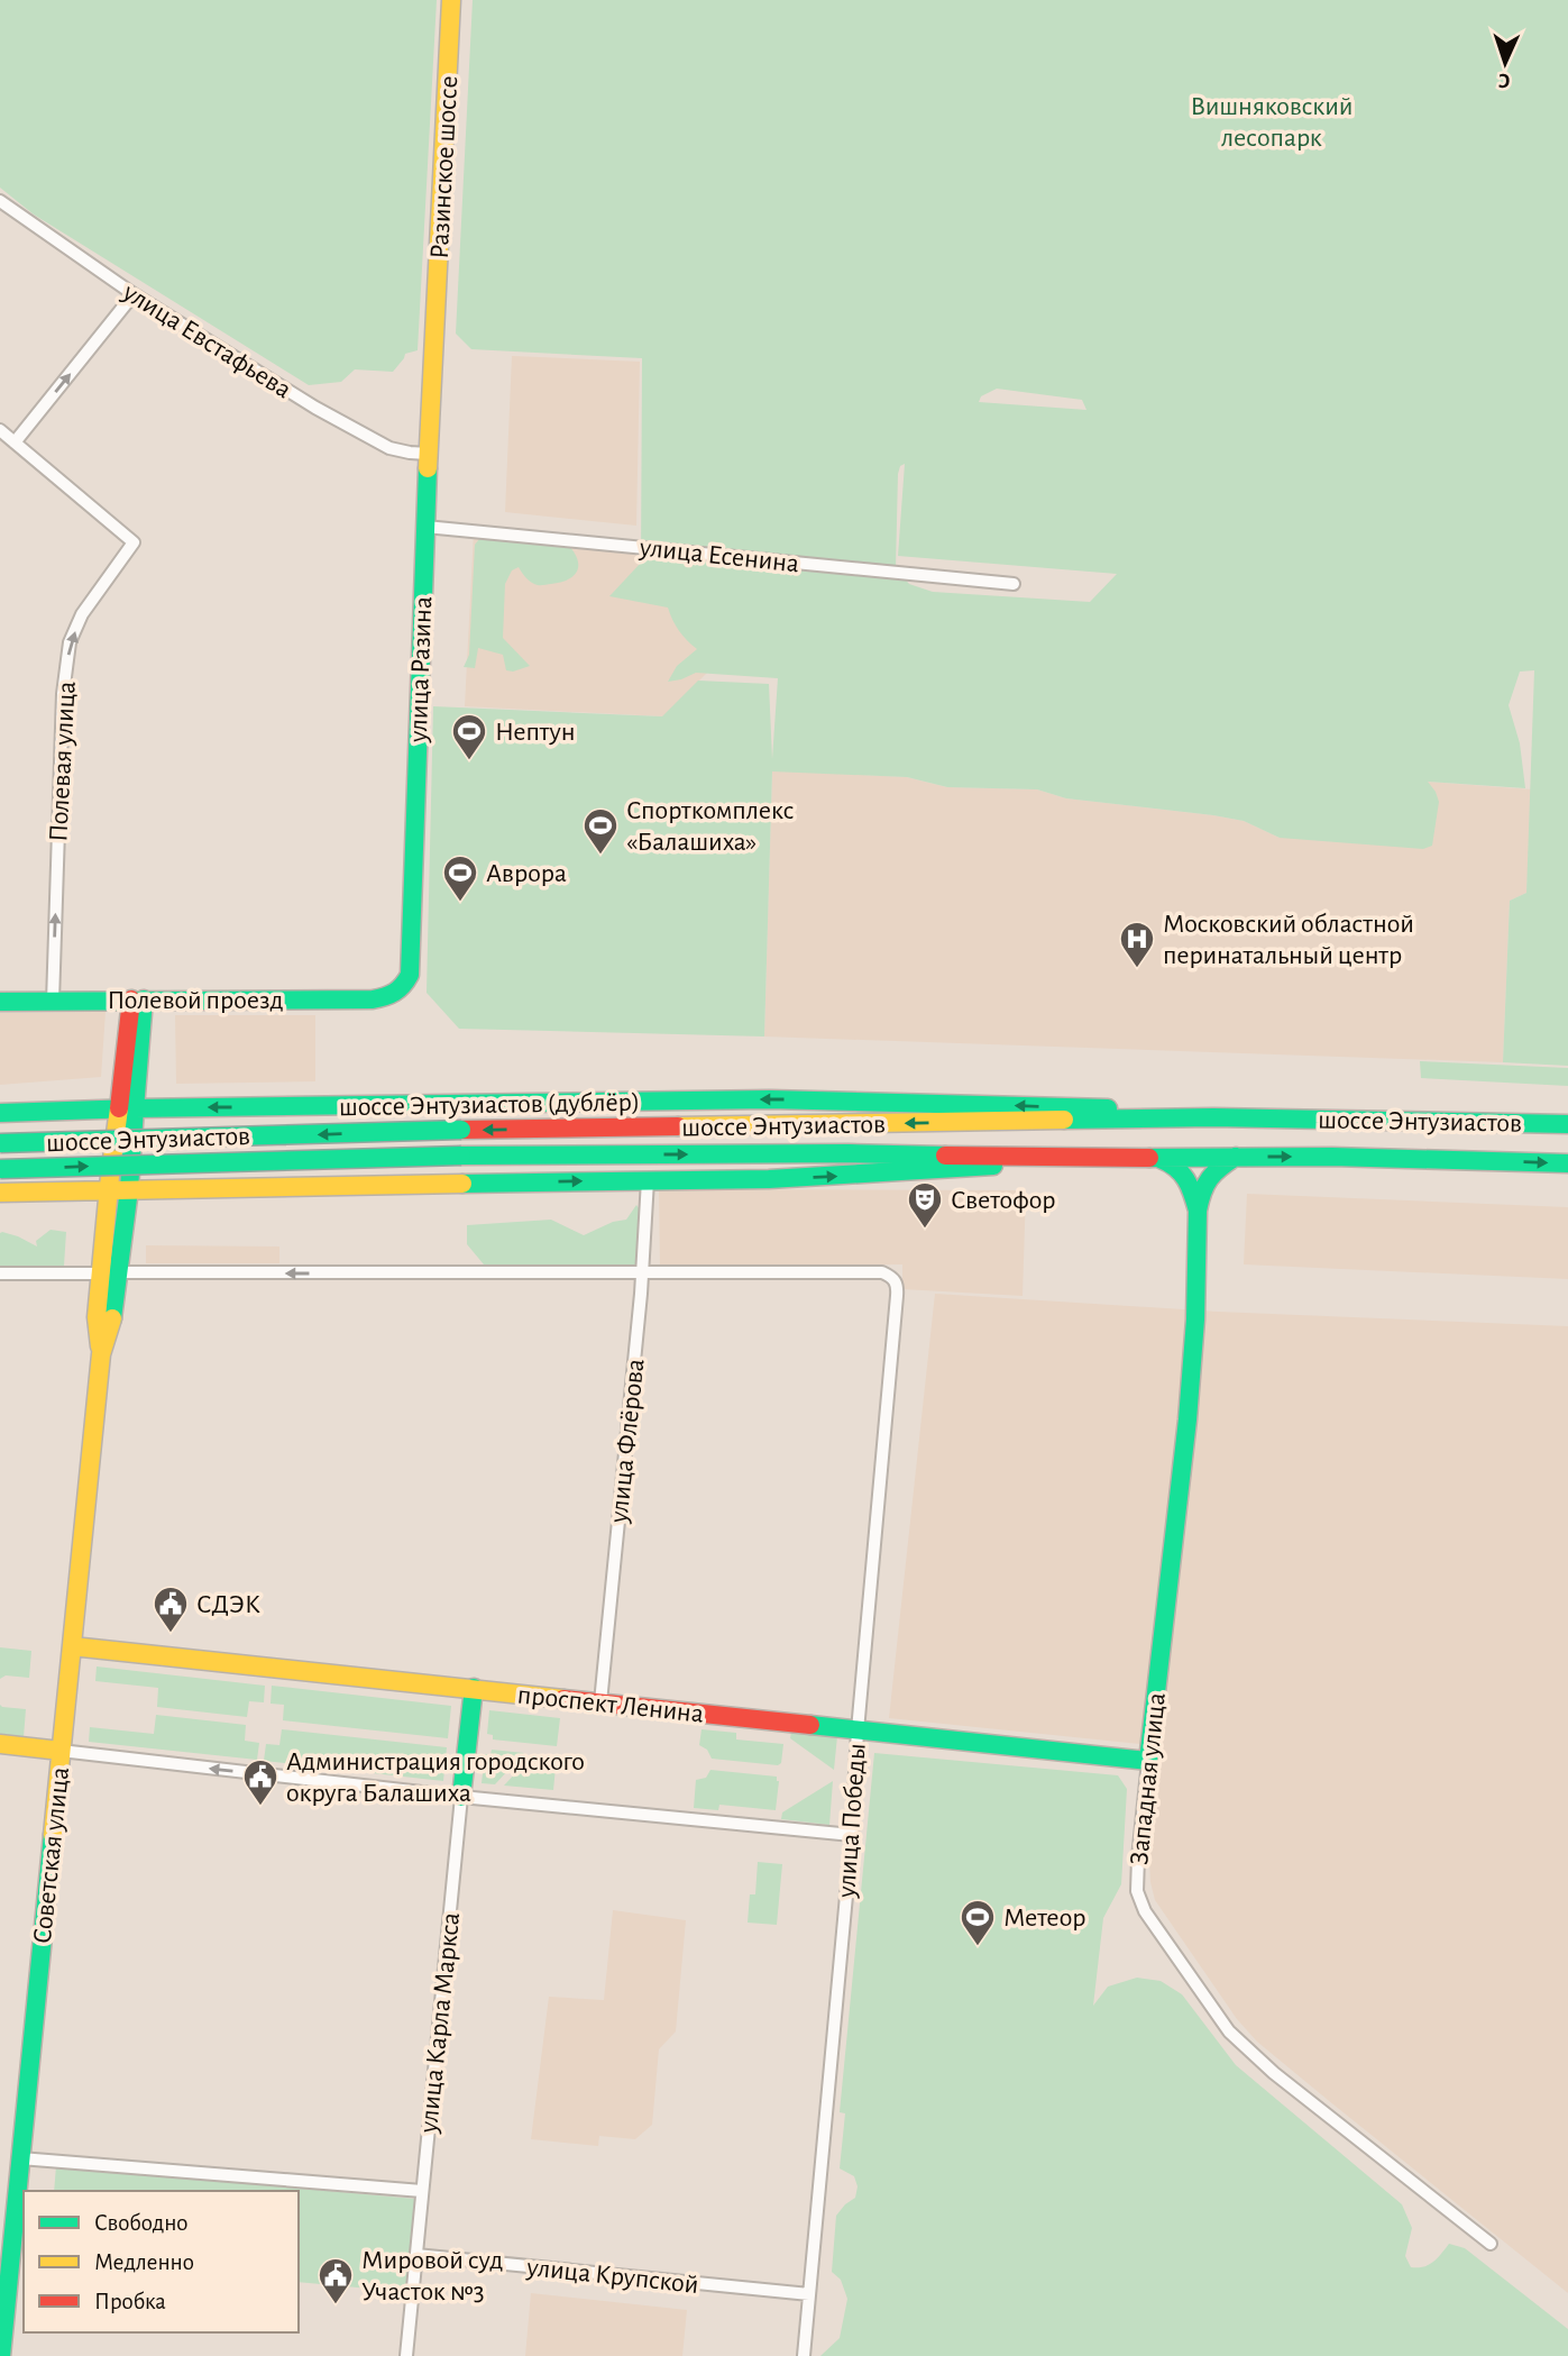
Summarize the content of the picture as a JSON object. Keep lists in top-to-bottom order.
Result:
{
  "streets": {
    "main road": [
      "Разинское шоссе",
      "улица Разина",
      "Полевой проезд",
      "шоссе Энтузиастов (дублёр)",
      "шоссе Энтузиастов",
      "проспект Ленина",
      "Западная улица",
      "Советская улица",
      "улица Карла Маркса"
    ],
    "street": [
      "улица Евстафьева",
      "улица Есенина",
      "Полевая улица",
      "улица Флёрова",
      "улица Победы",
      "улица Крупской"
    ]
  },
  "crossings": [
    ["Разинское шоссе", "улица Разина"],
    ["улица Евстафьева", "улица Разина"],
    ["улица Есенина", "улица Разина"],
    ["улица Разина", "Полевой проезд"],
    ["Полевая улица", "Полевой проезд"],
    ["Полевой проезд", "Советская улица"],
    ["шоссе Энтузиастов (дублёр)", "шоссе Энтузиастов"],
    ["шоссе Энтузиастов (дублёр)", "Советская улица"],
    ["шоссе Энтузиастов", "Западная улица"],
    ["улица Флёрова", "проспект Ленина"],
    ["улица Флёрова", "улица Победы"],
    ["проспект Ленина", "Западная улица"],
    ["проспект Ленина", "улица Победы"],
    ["проспект Ленина", "Советская улица"],
    ["проспект Ленина", "улица Карла Маркса"],
    ["улица Победы", "улица Крупской"],
    ["улица Карла Маркса", "улица Крупской"]
  ],
  "one_way": ["Полевая улица"],
  "parks": ["Вишняковский лесопарк"],
  "places": {
    "sports": [
      "Нептун",
      "Спорткомплекс «Балашиха»",
      "Аврора",
      "Метеор"
    ],
    "hospital": ["Московский областной перинатальный центр"],
    "theatre": ["Светофор"],
    "public building": ["СДЭК", "Администрация городского округа Балашиха", "Мировой суд Участок №3"]
  },
  "legend": ["Свободно", "Медленно", "Пробка"],
  "north": "bottom"
}
